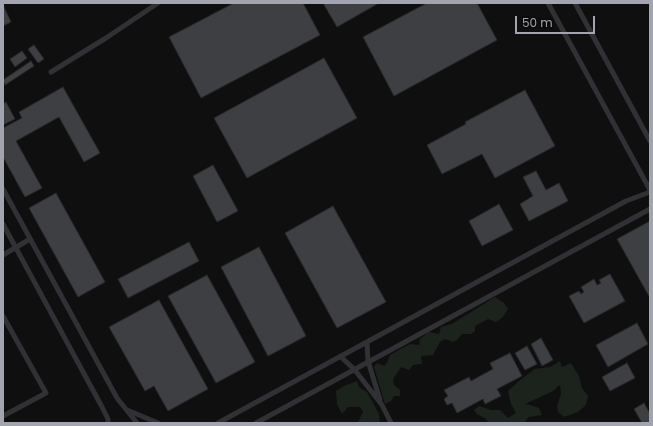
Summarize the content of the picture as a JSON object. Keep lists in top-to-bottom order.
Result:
{
  "scale_bar": "50 m"
}
